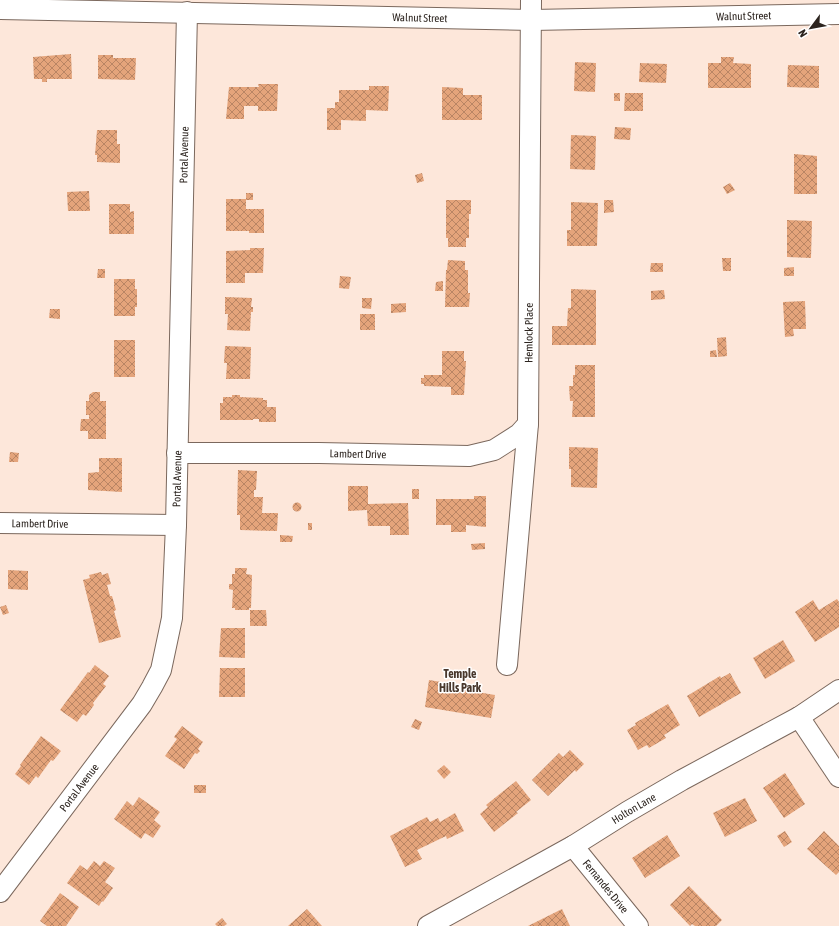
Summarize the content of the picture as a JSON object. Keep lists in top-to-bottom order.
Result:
{
  "streets": {
    "street": [
      "Walnut Street",
      "Portal Avenue",
      "Hemlock Place",
      "Lambert Drive",
      "Holton Lane",
      "Fernandes Drive"
    ]
  },
  "crossings": [
    ["Walnut Street", "Portal Avenue"],
    ["Walnut Street", "Hemlock Place"],
    ["Portal Avenue", "Lambert Drive"],
    ["Hemlock Place", "Lambert Drive"],
    ["Holton Lane", "Fernandes Drive"]
  ],
  "districts": ["Temple Hills Park"],
  "north": "bottom left"
}
